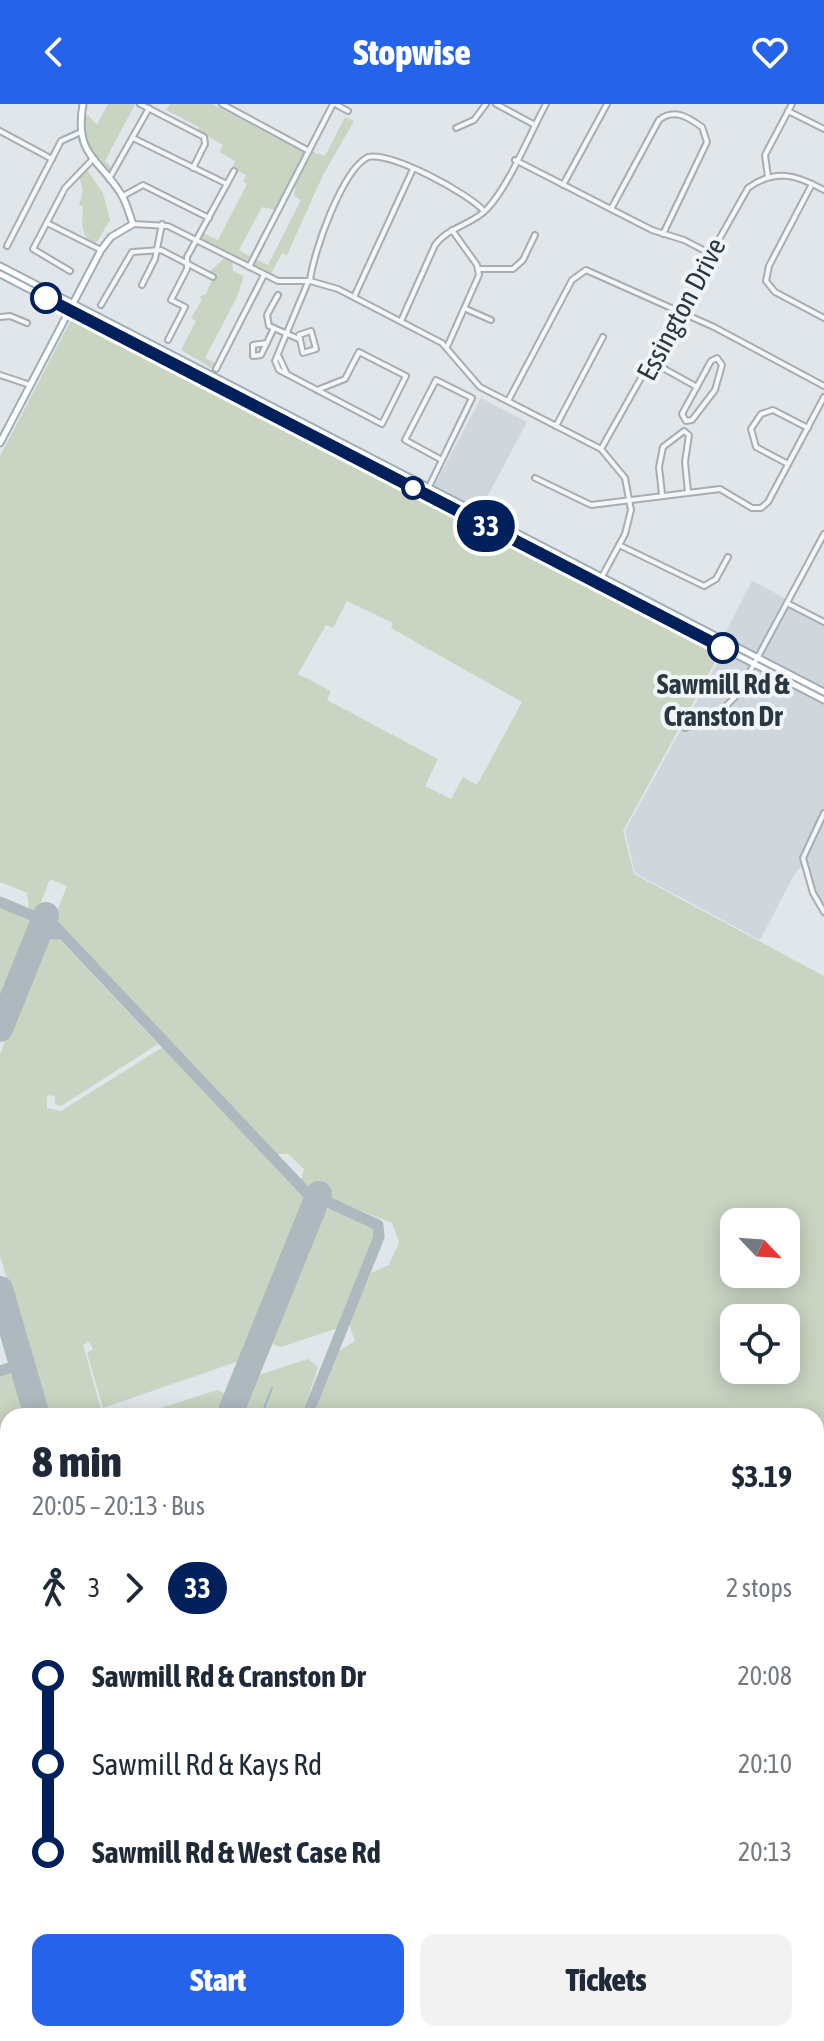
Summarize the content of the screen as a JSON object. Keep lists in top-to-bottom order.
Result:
{
  "streets": {
    "street": ["Essington Drive"]
  },
  "places": ["Sawmill Rd & Cranston Dr"],
  "lines": ["bus line 33"],
  "north": "bottom right",
  "page": {
    "header": "Stopwise",
    "on_map": "33",
    "heading": ["8 min", "20:05 – 20:13 · Bus", "$3.19"],
    "legs": ["3", "33", "2 stops"],
    "list": [
      {
        "name": "Sawmill Rd & Cranston Dr",
        "value": "20:08"
      },
      {
        "name": "Sawmill Rd & Kays Rd",
        "value": "20:10"
      },
      {
        "name": "Sawmill Rd & West Case Rd",
        "value": "20:13"
      }
    ],
    "buttons": ["Start", "Tickets"]
  }
}
